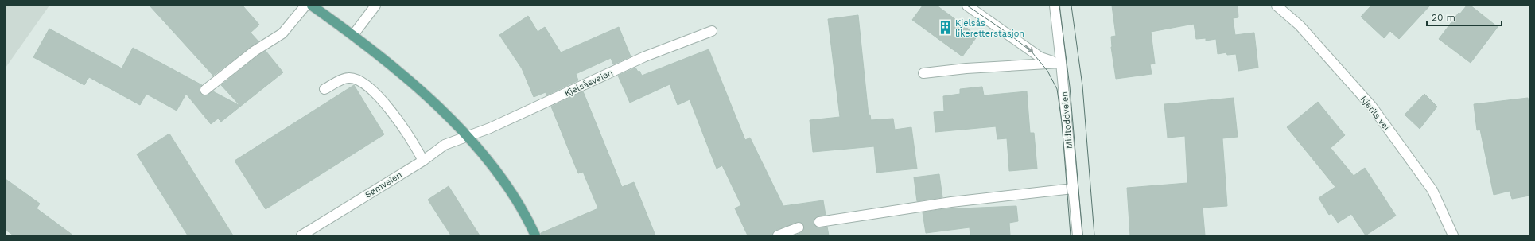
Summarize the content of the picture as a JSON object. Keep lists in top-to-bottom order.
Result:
{
  "streets": {
    "street": [
      "Kjelsåsveien",
      "Kjetils vei",
      "Midtoddveien",
      "Sømveien"
    ]
  },
  "crossings": [
    ["Kjelsåsveien", "Sømveien"]
  ],
  "places": {
    "building": ["Kjelsås likeretterstasjon"]
  },
  "scale_bar": "20 m"
}
